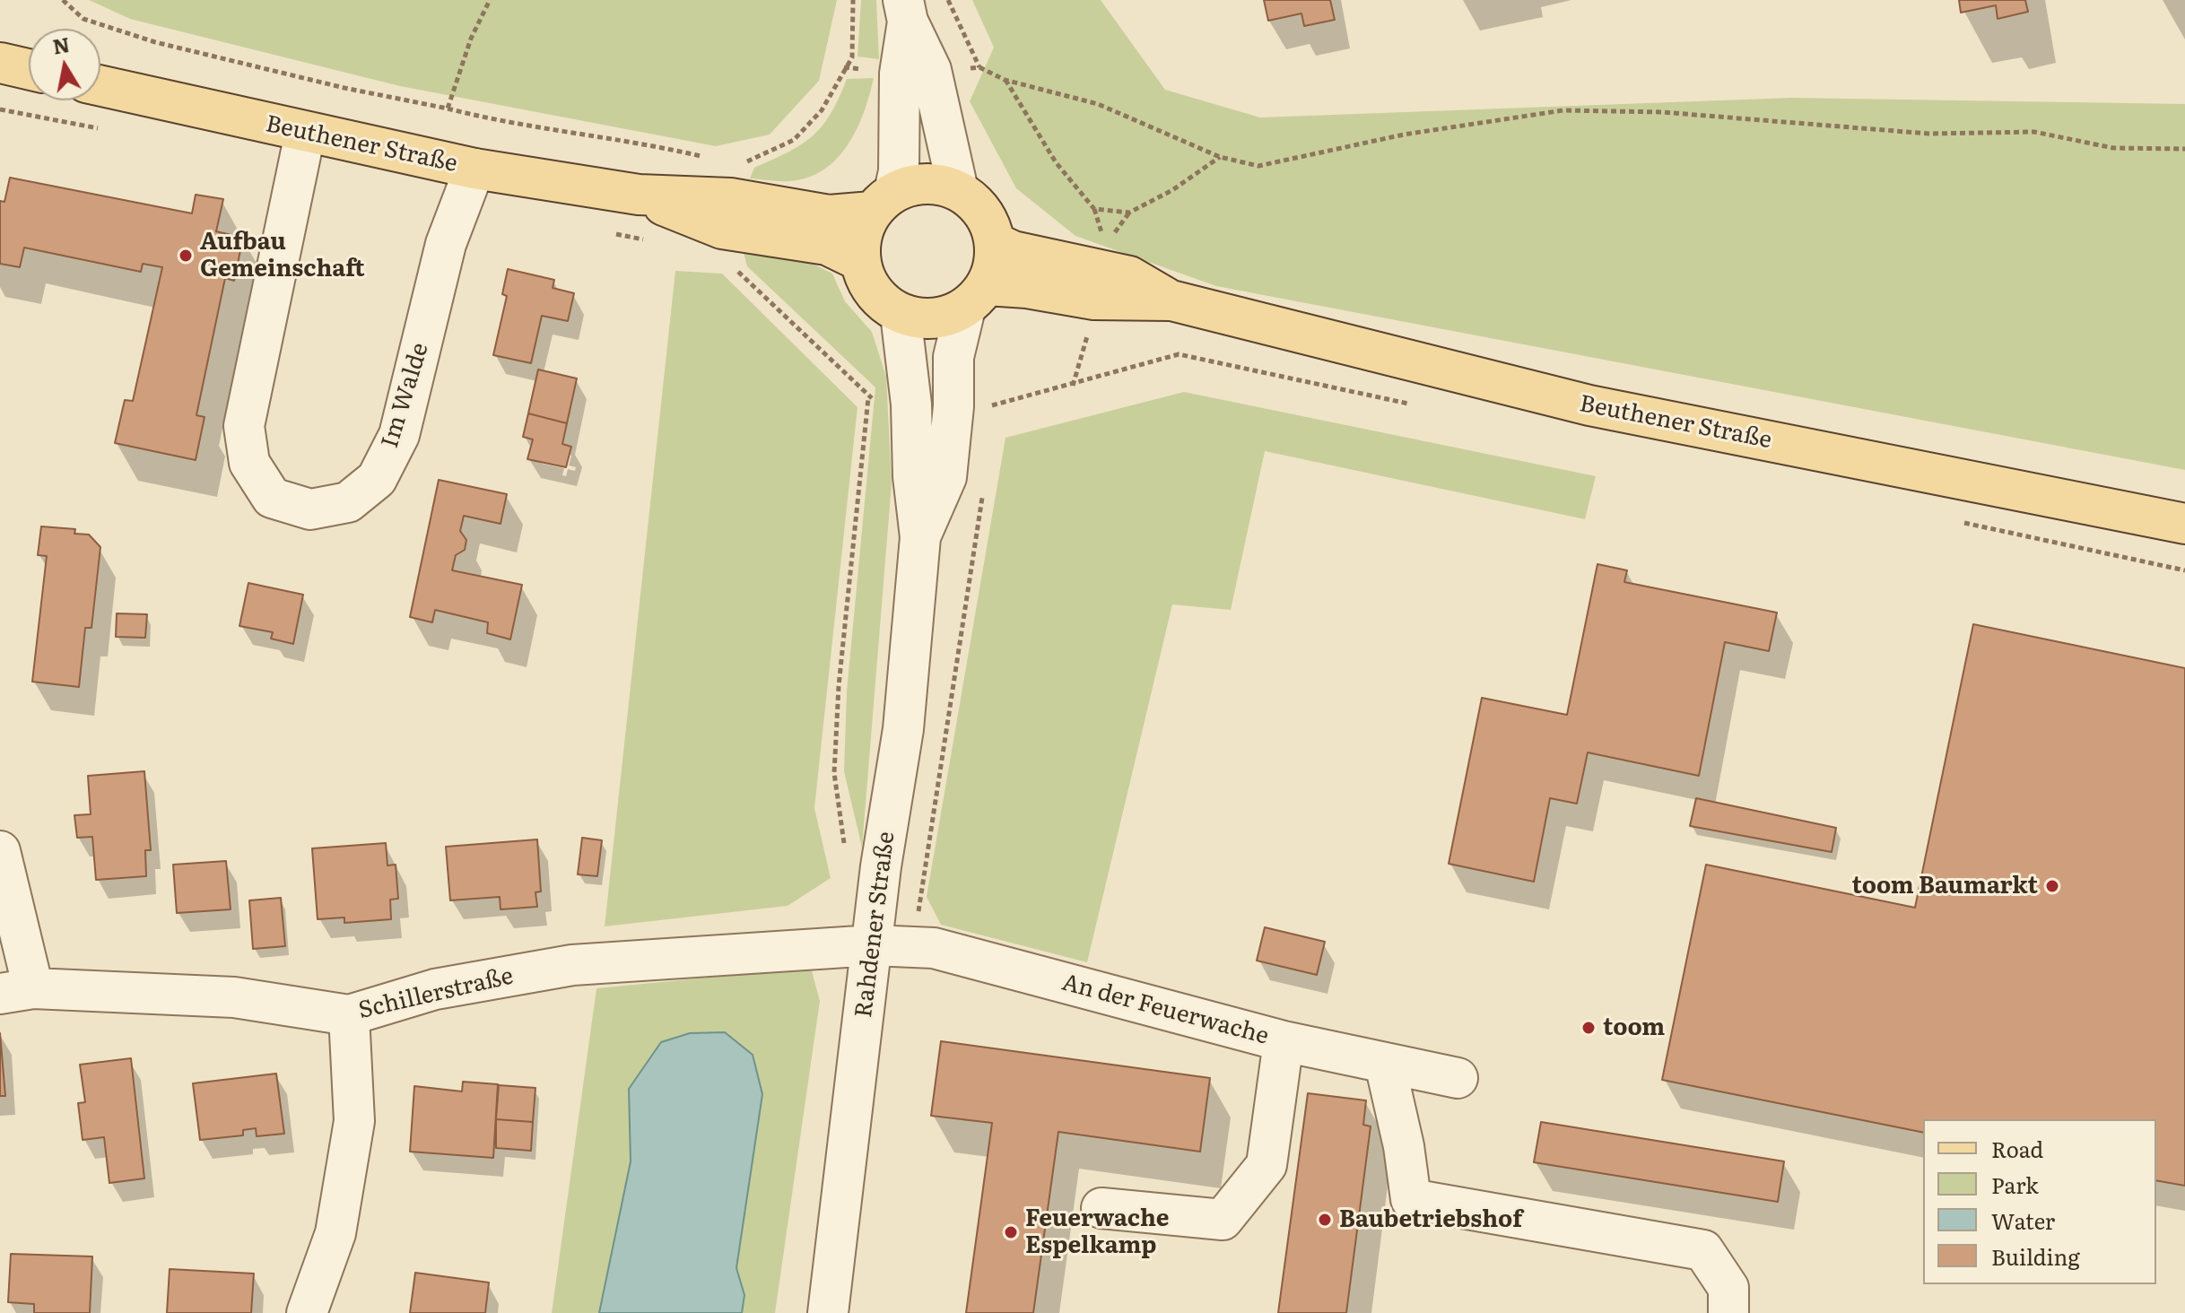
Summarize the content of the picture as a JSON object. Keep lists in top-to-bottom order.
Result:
{
  "streets": {
    "main road": ["Beuthener Straße"],
    "street": [
      "Im Walde",
      "Rahdener Straße",
      "Schillerstraße",
      "An der Feuerwache"
    ]
  },
  "crossings": [
    ["Beuthener Straße", "Im Walde"],
    ["Beuthener Straße", "Rahdener Straße"],
    ["Rahdener Straße", "Schillerstraße"],
    ["Rahdener Straße", "An der Feuerwache"],
    ["Schillerstraße", "An der Feuerwache"]
  ],
  "places": [
    "Aufbau Gemeinschaft",
    "toom Baumarkt",
    "toom",
    "Baubetriebshof",
    "Feuerwache Espelkamp"
  ],
  "legend": [
    "Road",
    "Park",
    "Water",
    "Building"
  ],
  "north": "top"
}
